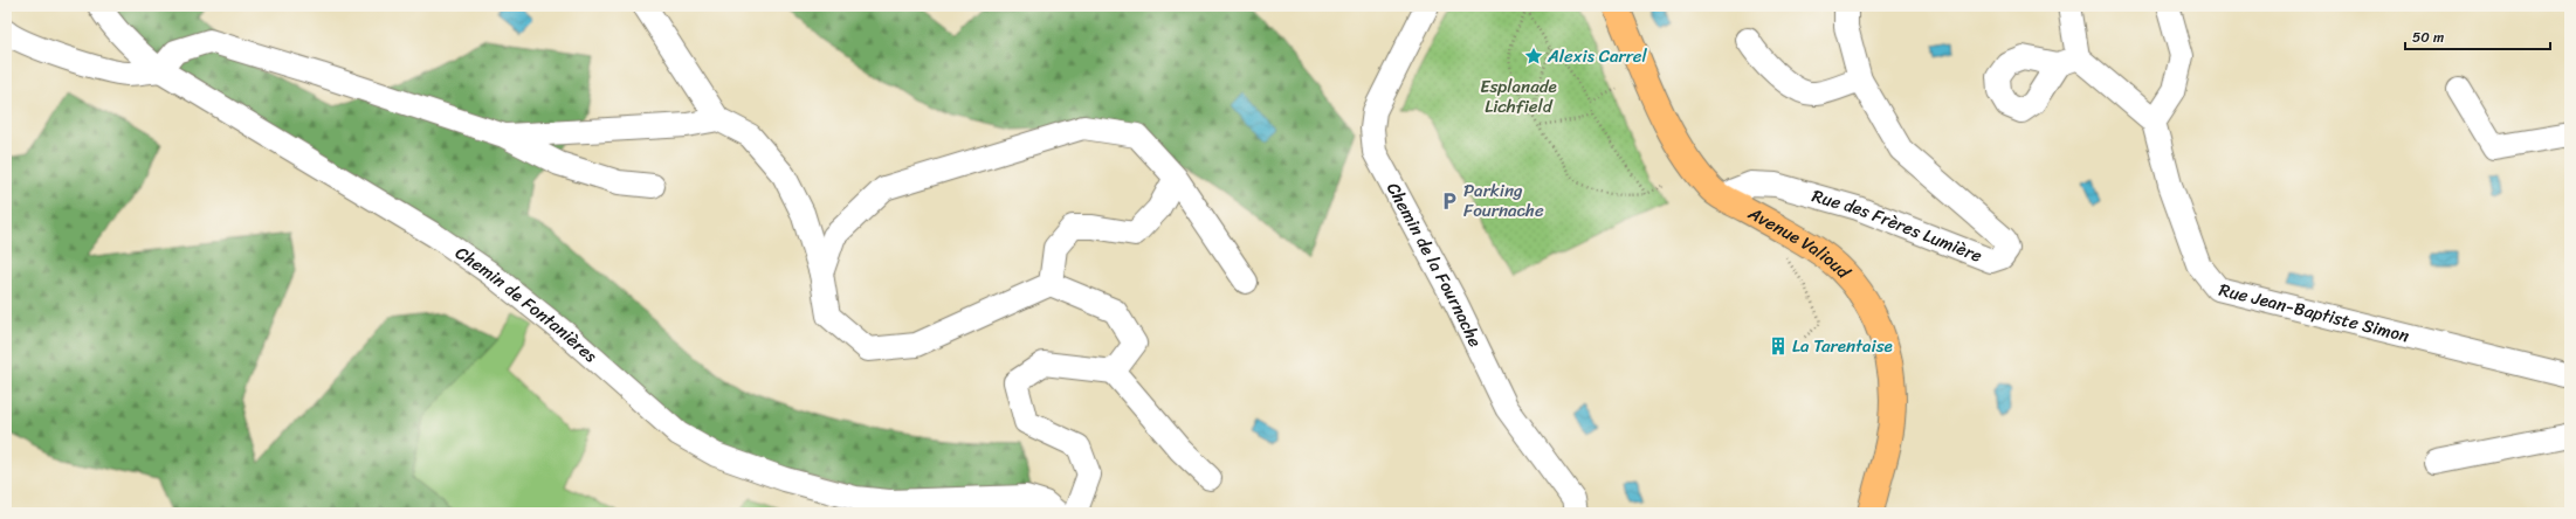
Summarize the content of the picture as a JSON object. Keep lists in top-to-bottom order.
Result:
{
  "streets": {
    "main road": ["Avenue Valioud"],
    "street": [
      "Rue des Frères Lumière",
      "Chemin de la Fournache",
      "Chemin de Fontanières",
      "Rue Jean-Baptiste Simon"
    ]
  },
  "crossings": [
    ["Rue des Frères Lumière", "Avenue Valioud"]
  ],
  "parks": ["Esplanade Lichfield"],
  "places": {
    "place": ["Alexis Carrel"],
    "parking": ["Parking Fournache"],
    "building": ["La Tarentaise"]
  },
  "scale_bar": "50 m"
}
